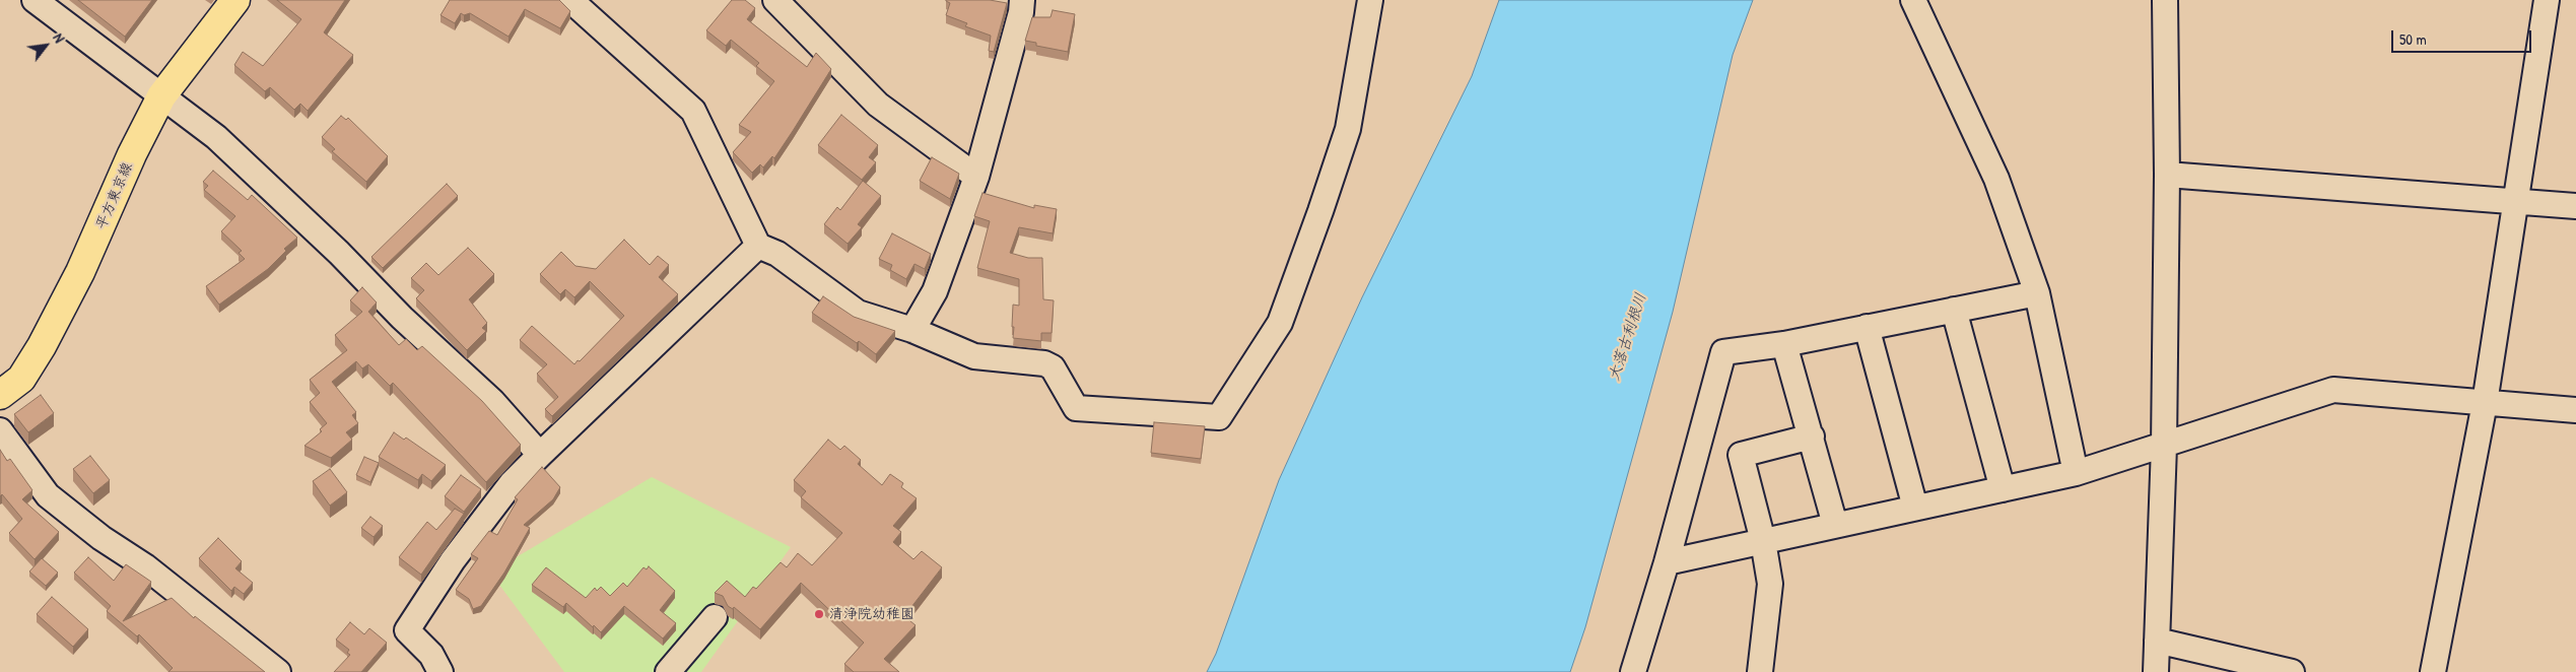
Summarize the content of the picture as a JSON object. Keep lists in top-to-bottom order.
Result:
{
  "streets": {
    "main road": ["平方東京線"]
  },
  "water": ["大落古利根川"],
  "places": ["清浄院幼稚園"],
  "scale_bar": "50 m",
  "north": "top right"
}
